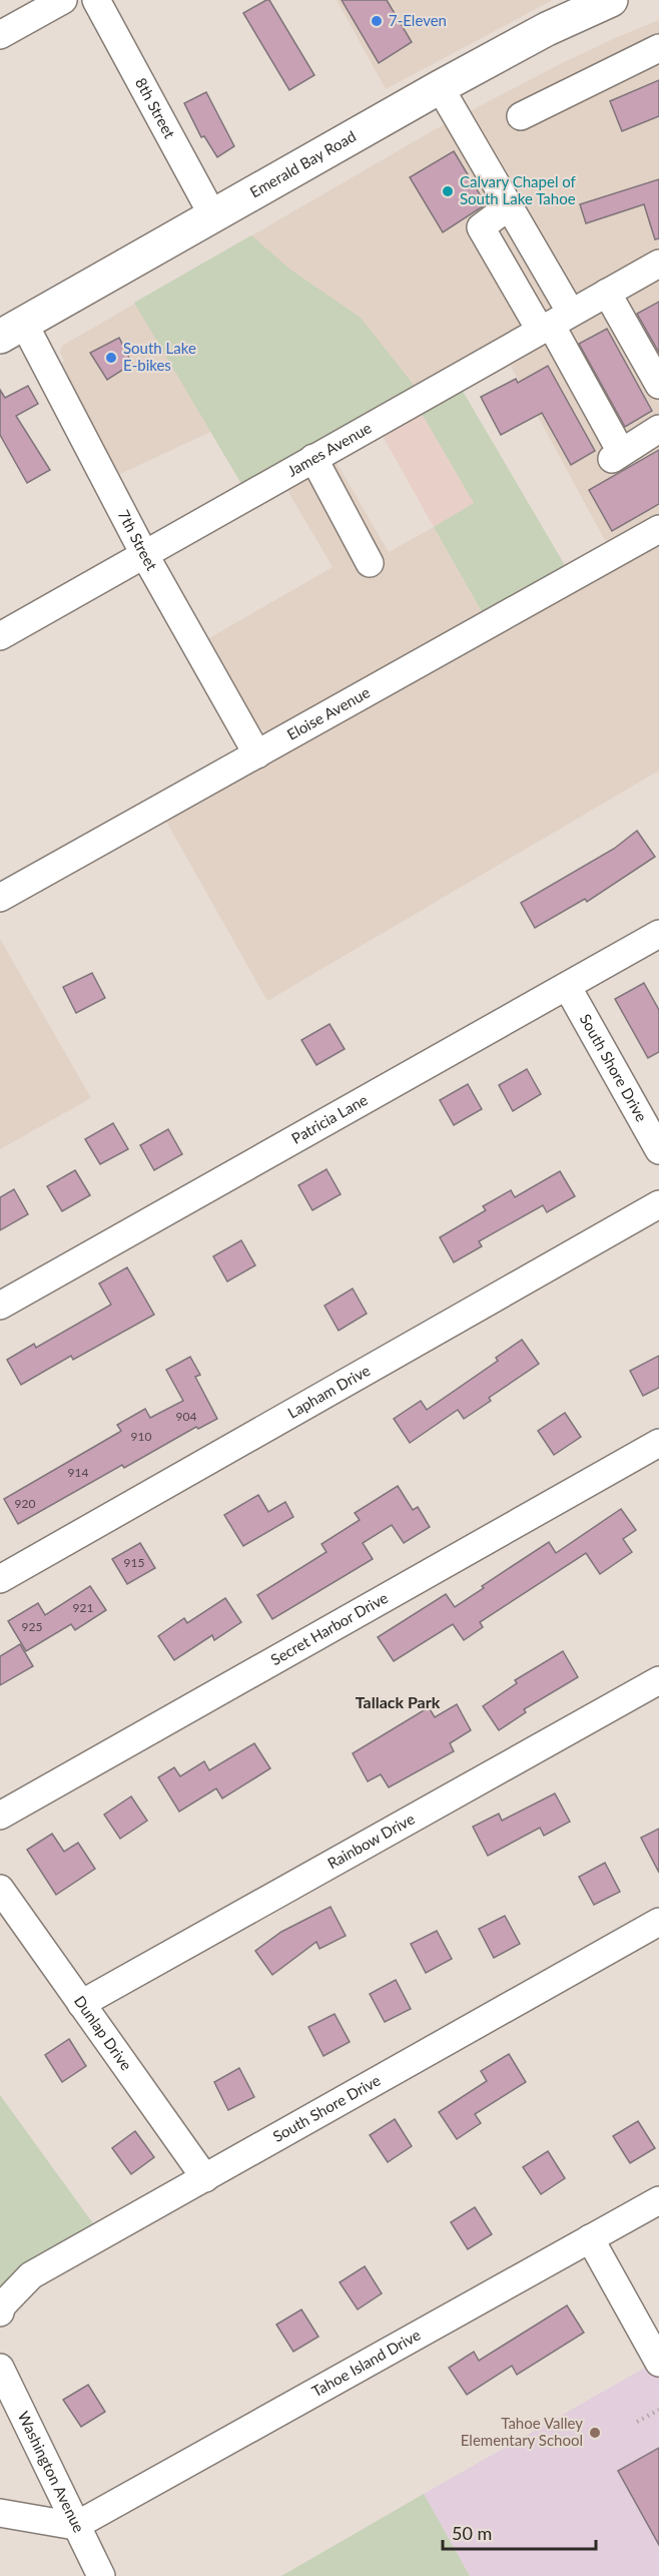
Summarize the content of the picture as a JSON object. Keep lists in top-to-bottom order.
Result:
{
  "streets": {
    "main road": ["Emerald Bay Road"],
    "street": [
      "8th Street",
      "James Avenue",
      "7th Street",
      "Eloise Avenue",
      "South Shore Drive",
      "Patricia Lane",
      "Lapham Drive",
      "Secret Harbor Drive",
      "Rainbow Drive",
      "Dunlap Drive",
      "Tahoe Island Drive",
      "Washington Avenue"
    ]
  },
  "crossings": [
    ["8th Street", "Emerald Bay Road"],
    ["Emerald Bay Road", "7th Street"],
    ["James Avenue", "7th Street"],
    ["7th Street", "Eloise Avenue"],
    ["South Shore Drive", "Patricia Lane"],
    ["South Shore Drive", "Dunlap Drive"],
    ["Rainbow Drive", "Dunlap Drive"],
    ["Tahoe Island Drive", "Washington Avenue"]
  ],
  "districts": ["Tallack Park"],
  "places": [
    "7-Eleven",
    "Calvary Chapel of South Lake Tahoe",
    "South Lake E-bikes",
    "Tahoe Valley Elementary School"
  ],
  "house_numbers": [
    "904",
    "910",
    "914",
    "920",
    "915",
    "921",
    "925"
  ],
  "scale_bar": "50 m"
}
